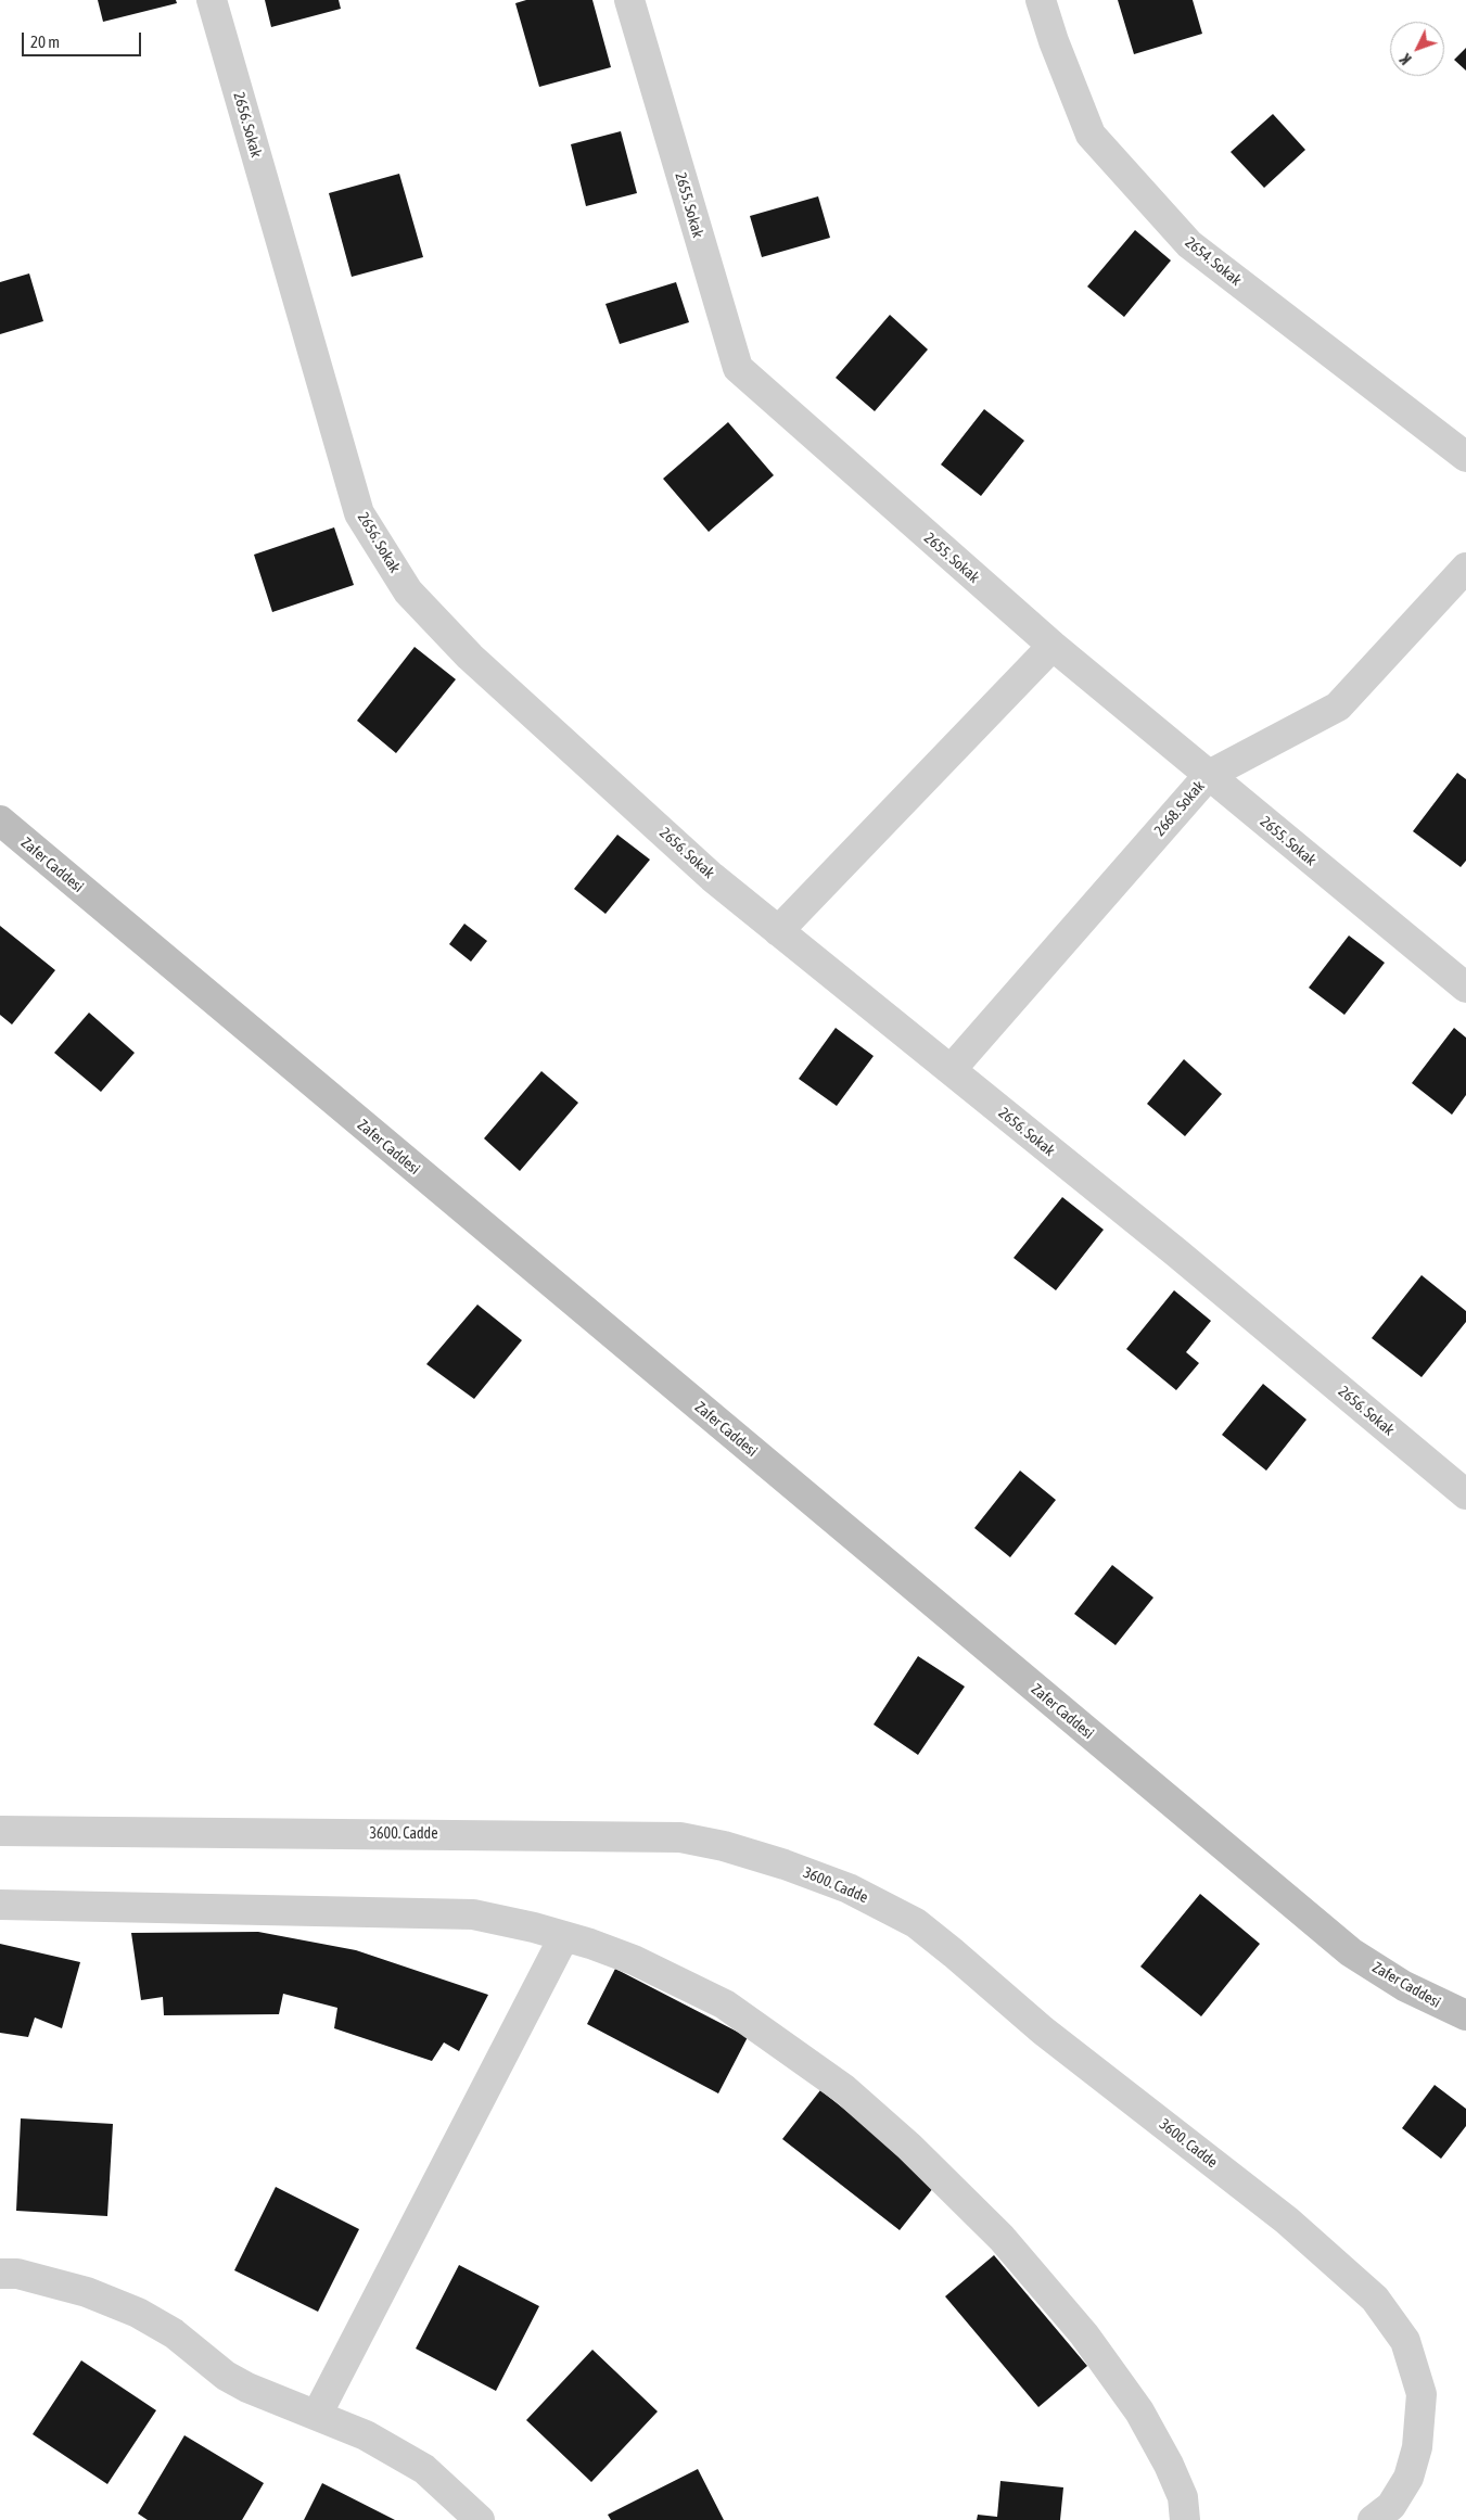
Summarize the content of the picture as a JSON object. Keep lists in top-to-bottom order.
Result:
{
  "streets": {
    "main road": ["Zafer Caddesi"],
    "street": [
      "2656. Sokak",
      "2655. Sokak",
      "2654. Sokak",
      "2668. Sokak",
      "3600. Cadde"
    ]
  },
  "crossings": [
    ["2656. Sokak", "2668. Sokak"],
    ["2655. Sokak", "2668. Sokak"]
  ],
  "scale_bar": "20 m",
  "north": "bottom left"
}
